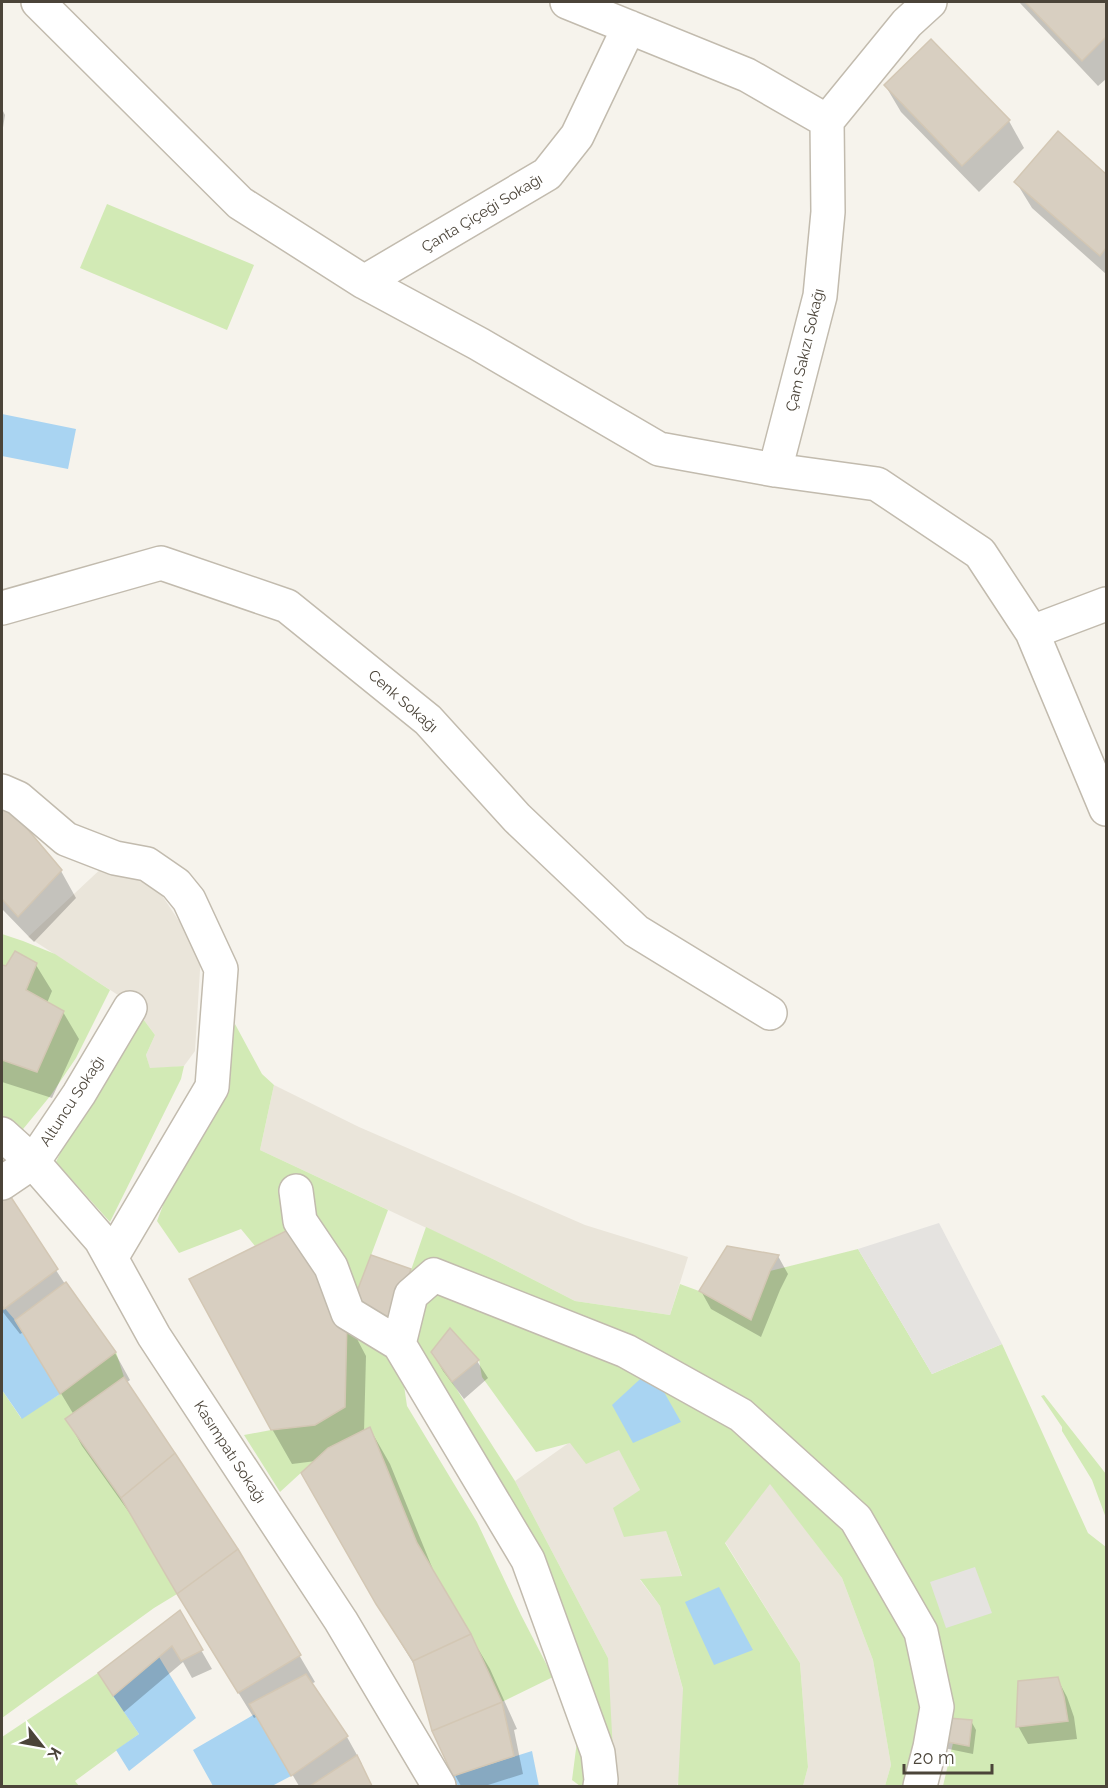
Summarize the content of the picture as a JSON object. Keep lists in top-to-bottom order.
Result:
{
  "streets": {
    "street": [
      "Çanta Çiçeği Sokağı",
      "Çam Sakızı Sokağı",
      "Cenk Sokağı",
      "Altuncu Sokağı",
      "Kasımpatı Sokağı"
    ]
  },
  "crossings": [
    ["Altuncu Sokağı", "Kasımpatı Sokağı"]
  ],
  "scale_bar": "20 m",
  "north": "bottom right"
}
